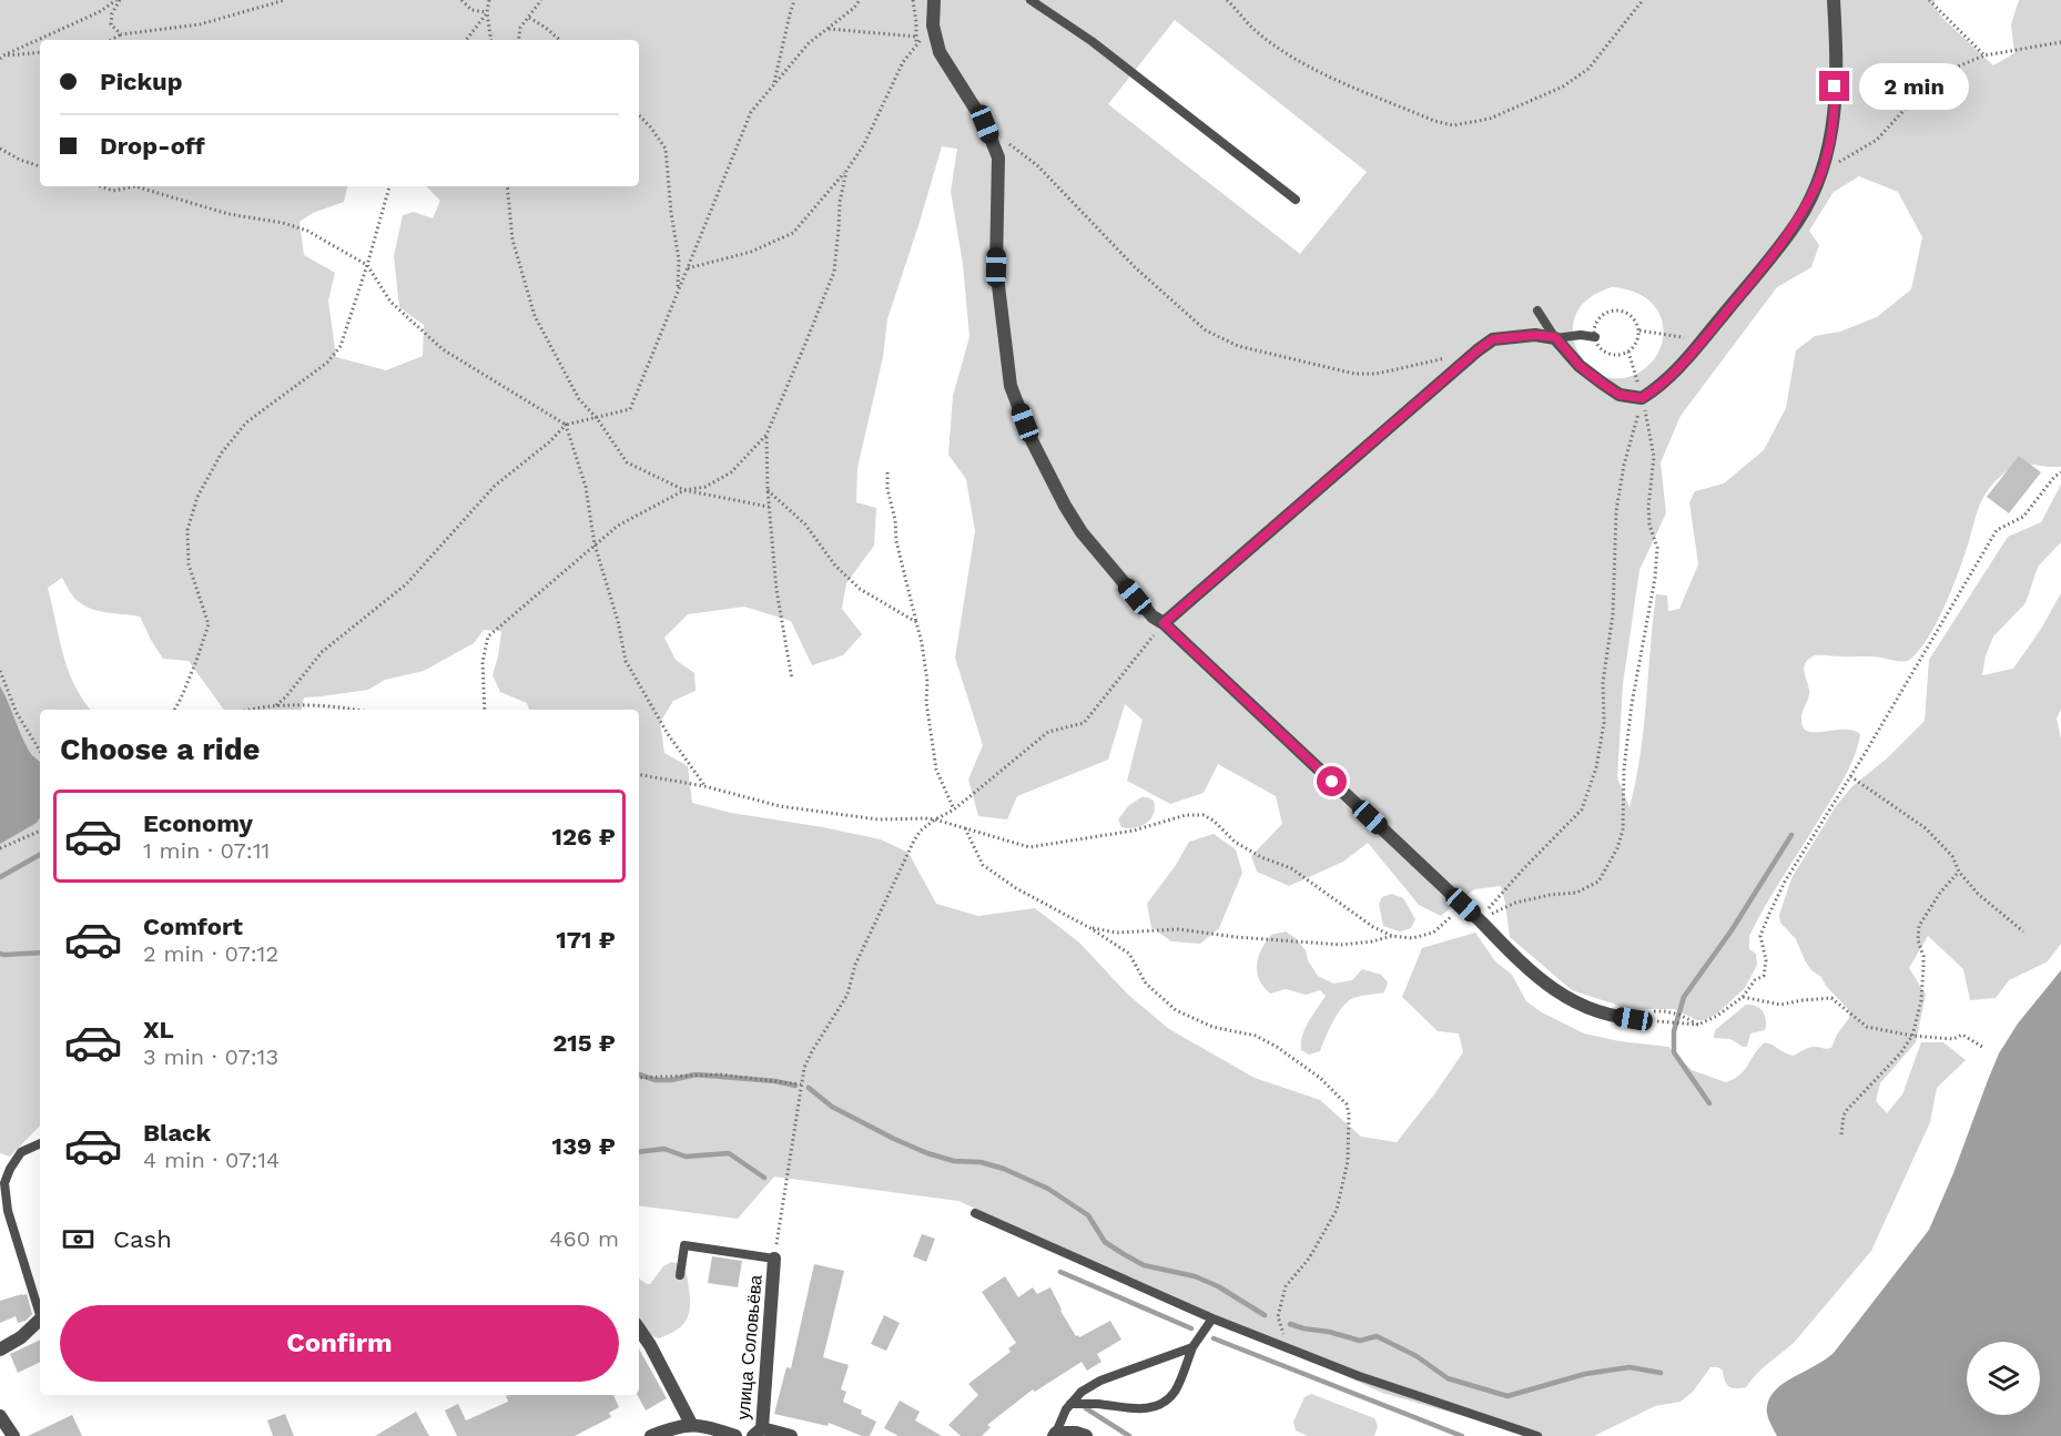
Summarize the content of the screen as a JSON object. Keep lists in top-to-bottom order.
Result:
{
  "streets": {
    "street": ["улица Соловьёва"]
  },
  "page": {
    "banner": ["Pickup", "Drop-off"],
    "bubble": "2 min",
    "heading": "Choose a ride",
    "list": [
      {
        "name": "Economy",
        "note": "1 min · 07:11",
        "value": "126 ₽"
      },
      {
        "name": "Comfort",
        "note": "2 min · 07:12",
        "value": "171 ₽"
      },
      {
        "name": "XL",
        "note": "3 min · 07:13",
        "value": "215 ₽"
      },
      {
        "name": "Black",
        "note": "4 min · 07:14",
        "value": "139 ₽"
      }
    ],
    "pay": ["Cash", "460 m"],
    "buttons": "Confirm"
  }
}
